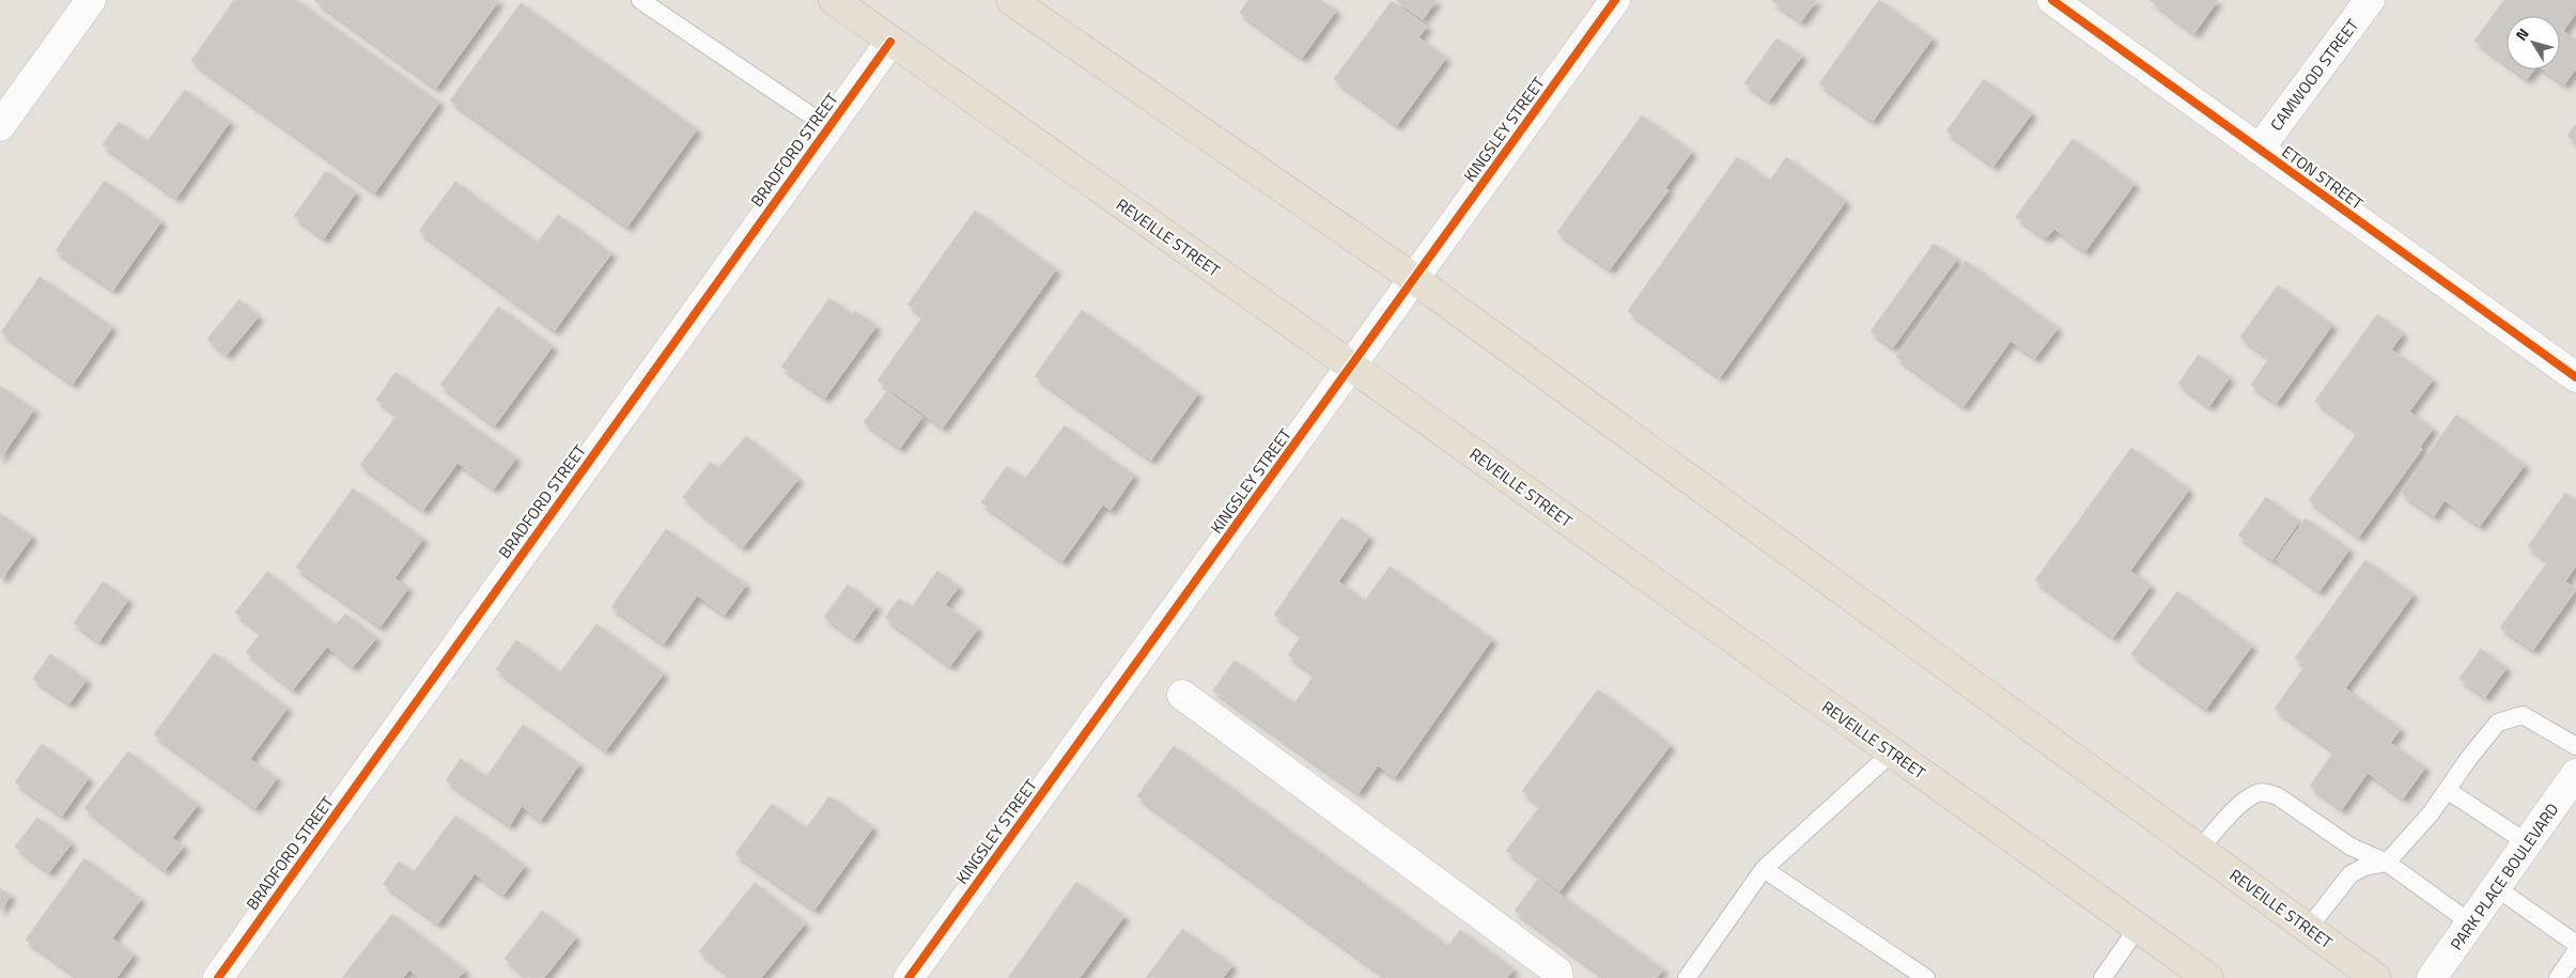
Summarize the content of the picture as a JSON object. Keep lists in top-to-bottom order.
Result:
{
  "streets": {
    "main road": ["REVEILLE STREET"],
    "street": [
      "CAMWOOD STREET",
      "KINGSLEY STREET",
      "BRADFORD STREET",
      "ETON STREET",
      "PARK PLACE BOULEVARD"
    ]
  },
  "crossings": [
    ["CAMWOOD STREET", "ETON STREET"],
    ["KINGSLEY STREET", "REVEILLE STREET"],
    ["BRADFORD STREET", "REVEILLE STREET"]
  ],
  "north": "top left"
}
